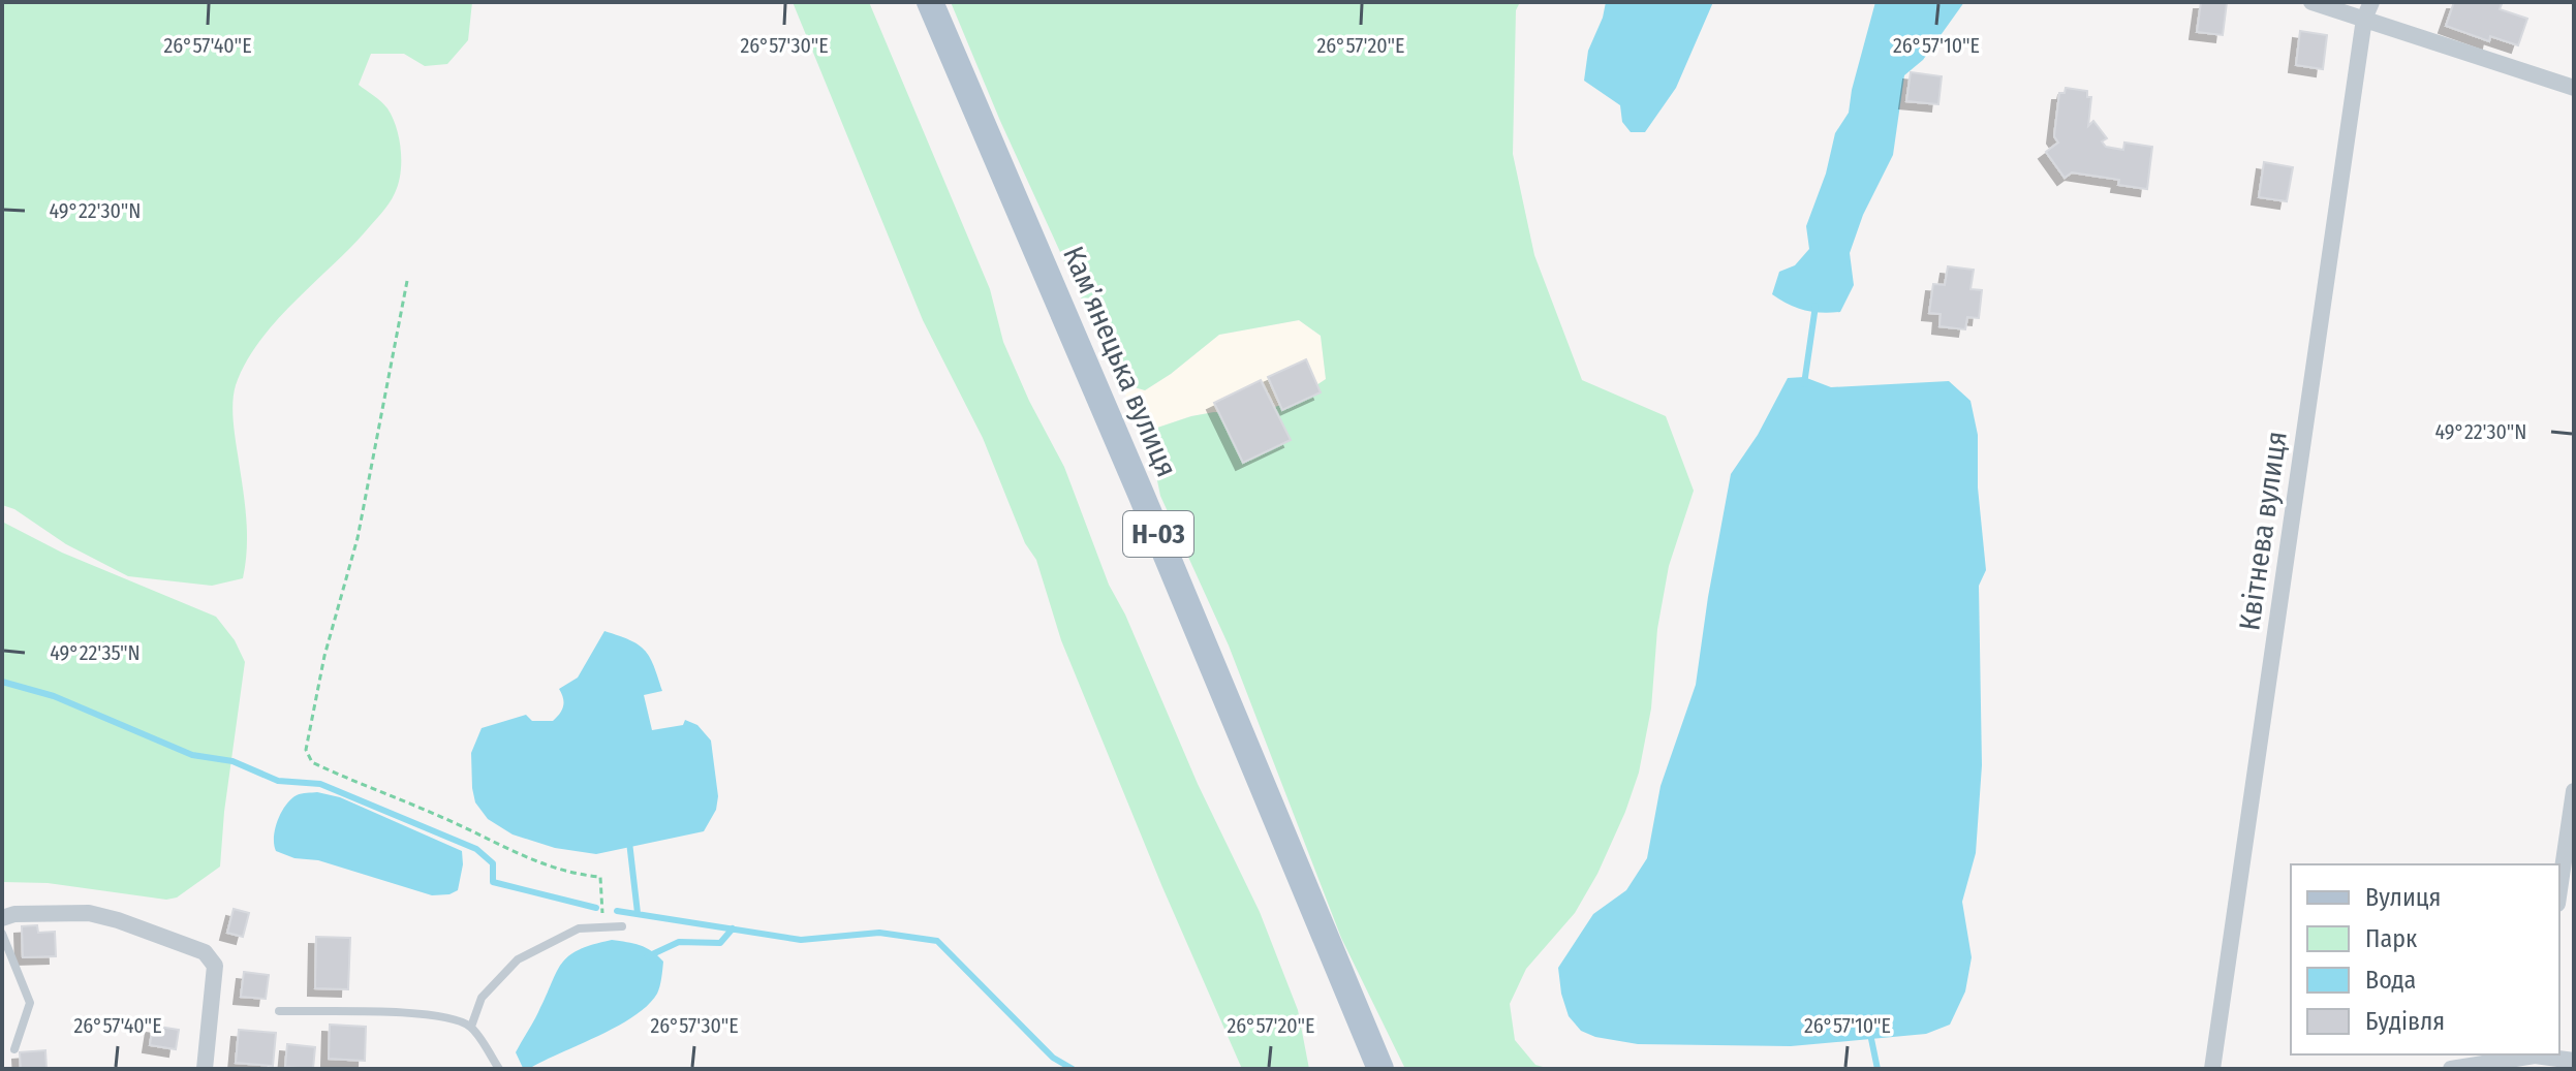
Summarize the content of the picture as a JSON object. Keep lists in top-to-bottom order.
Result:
{
  "streets": {
    "main road": ["Камʼянецька вулиця", "Н-03"],
    "street": ["Квітнева вулиця"]
  },
  "legend": [
    "Вулиця",
    "Парк",
    "Вода",
    "Будівля"
  ],
  "coordinates": [
    "26°57'40\"E",
    "26°57'30\"E",
    "26°57'20\"E",
    "26°57'10\"E",
    "49°22'30\"N",
    "49°22'35\"N"
  ]
}
